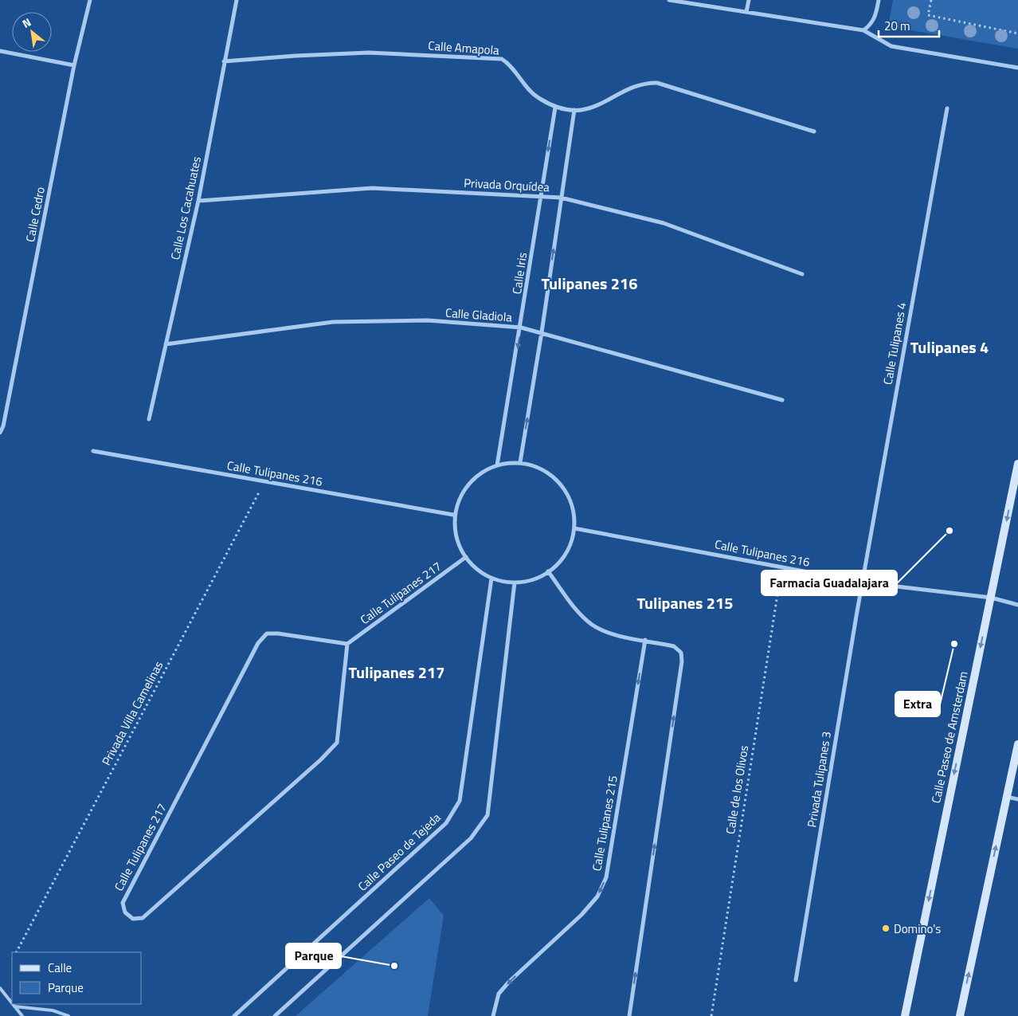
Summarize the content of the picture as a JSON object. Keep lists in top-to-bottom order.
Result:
{
  "streets": {
    "main road": ["Calle Paseo de Amsterdam"],
    "street": [
      "Calle Amapola",
      "Privada Orquídea",
      "Calle Los Cacahuates",
      "Calle Cedro",
      "Calle Iris",
      "Calle Gladiola",
      "Calle Tulipanes 4",
      "Calle Tulipanes 216",
      "Calle Tulipanes 217",
      "Privada Tulipanes 3",
      "Calle Tulipanes 215",
      "Calle Paseo de Tejeda"
    ],
    "path": ["Privada Villa Camelinas", "Calle de los Olivos"]
  },
  "crossings": [
    ["Calle Amapola", "Calle Los Cacahuates"],
    ["Calle Amapola", "Calle Iris"],
    ["Privada Orquídea", "Calle Los Cacahuates"],
    ["Privada Orquídea", "Calle Iris"],
    ["Calle Los Cacahuates", "Calle Gladiola"],
    ["Calle Iris", "Calle Gladiola"],
    ["Calle Iris", "Calle Tulipanes 216"],
    ["Calle Iris", "Calle Tulipanes 217"],
    ["Calle Iris", "Calle Paseo de Tejeda"],
    ["Calle Tulipanes 4", "Calle Tulipanes 216"],
    ["Calle Tulipanes 4", "Privada Tulipanes 3"],
    ["Calle Tulipanes 216", "Calle Tulipanes 217"],
    ["Calle Tulipanes 216", "Privada Villa Camelinas"],
    ["Calle Tulipanes 216", "Calle Paseo de Amsterdam"],
    ["Calle Tulipanes 216", "Privada Tulipanes 3"],
    ["Calle Tulipanes 216", "Calle de los Olivos"],
    ["Calle Tulipanes 216", "Calle Paseo de Tejeda"],
    ["Calle Tulipanes 217", "Calle Paseo de Tejeda"]
  ],
  "one_way": ["Calle Tulipanes 215"],
  "districts": [
    "Tulipanes 216",
    "Tulipanes 4",
    "Tulipanes 215",
    "Tulipanes 217"
  ],
  "places": [
    "Farmacia Guadalajara",
    "Extra",
    "Domino's",
    "Parque"
  ],
  "legend": ["Calle", "Parque"],
  "scale_bar": "20 m",
  "north": "top left"
}
